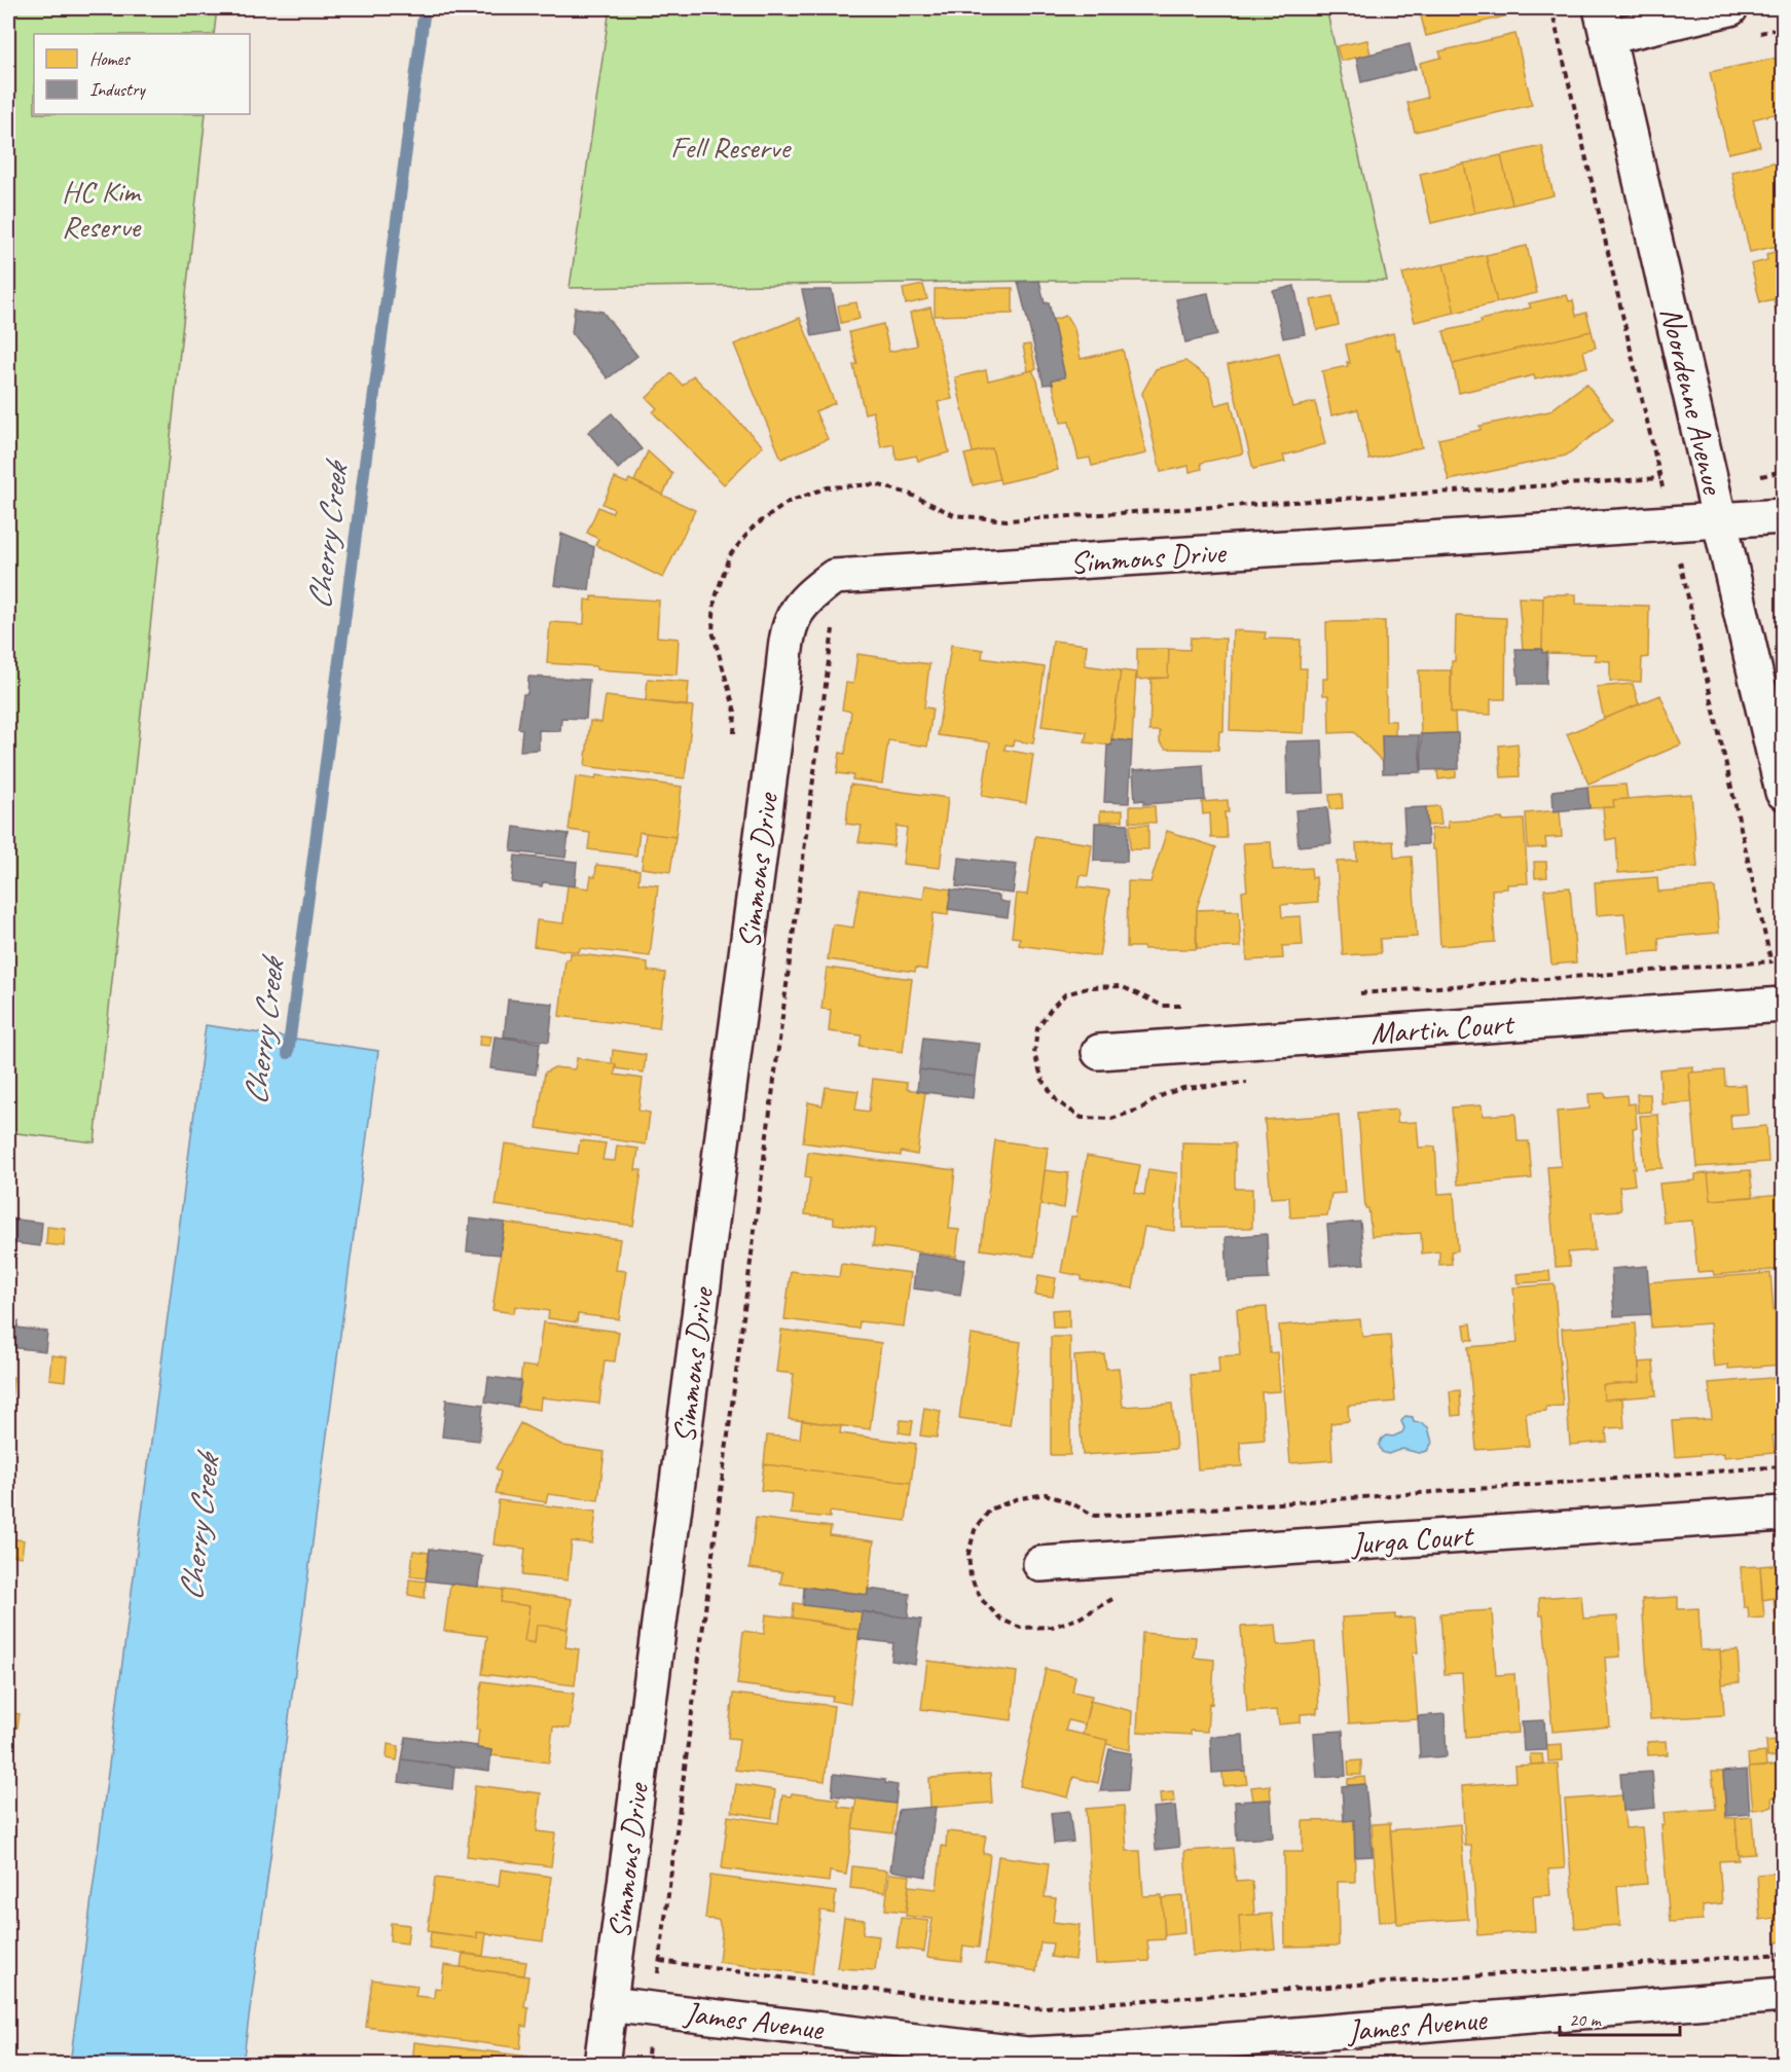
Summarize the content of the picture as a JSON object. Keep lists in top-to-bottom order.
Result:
{
  "streets": {
    "street": [
      "Noordenne Avenue",
      "Simmons Drive",
      "Martin Court",
      "Jurga Court",
      "James Avenue"
    ]
  },
  "crossings": [
    ["Noordenne Avenue", "Simmons Drive"],
    ["Simmons Drive", "James Avenue"]
  ],
  "water": ["Cherry Creek"],
  "parks": ["Fell Reserve", "HC Kim Reserve"],
  "legend": ["Homes", "Industry"],
  "scale_bar": "20 m"
}
